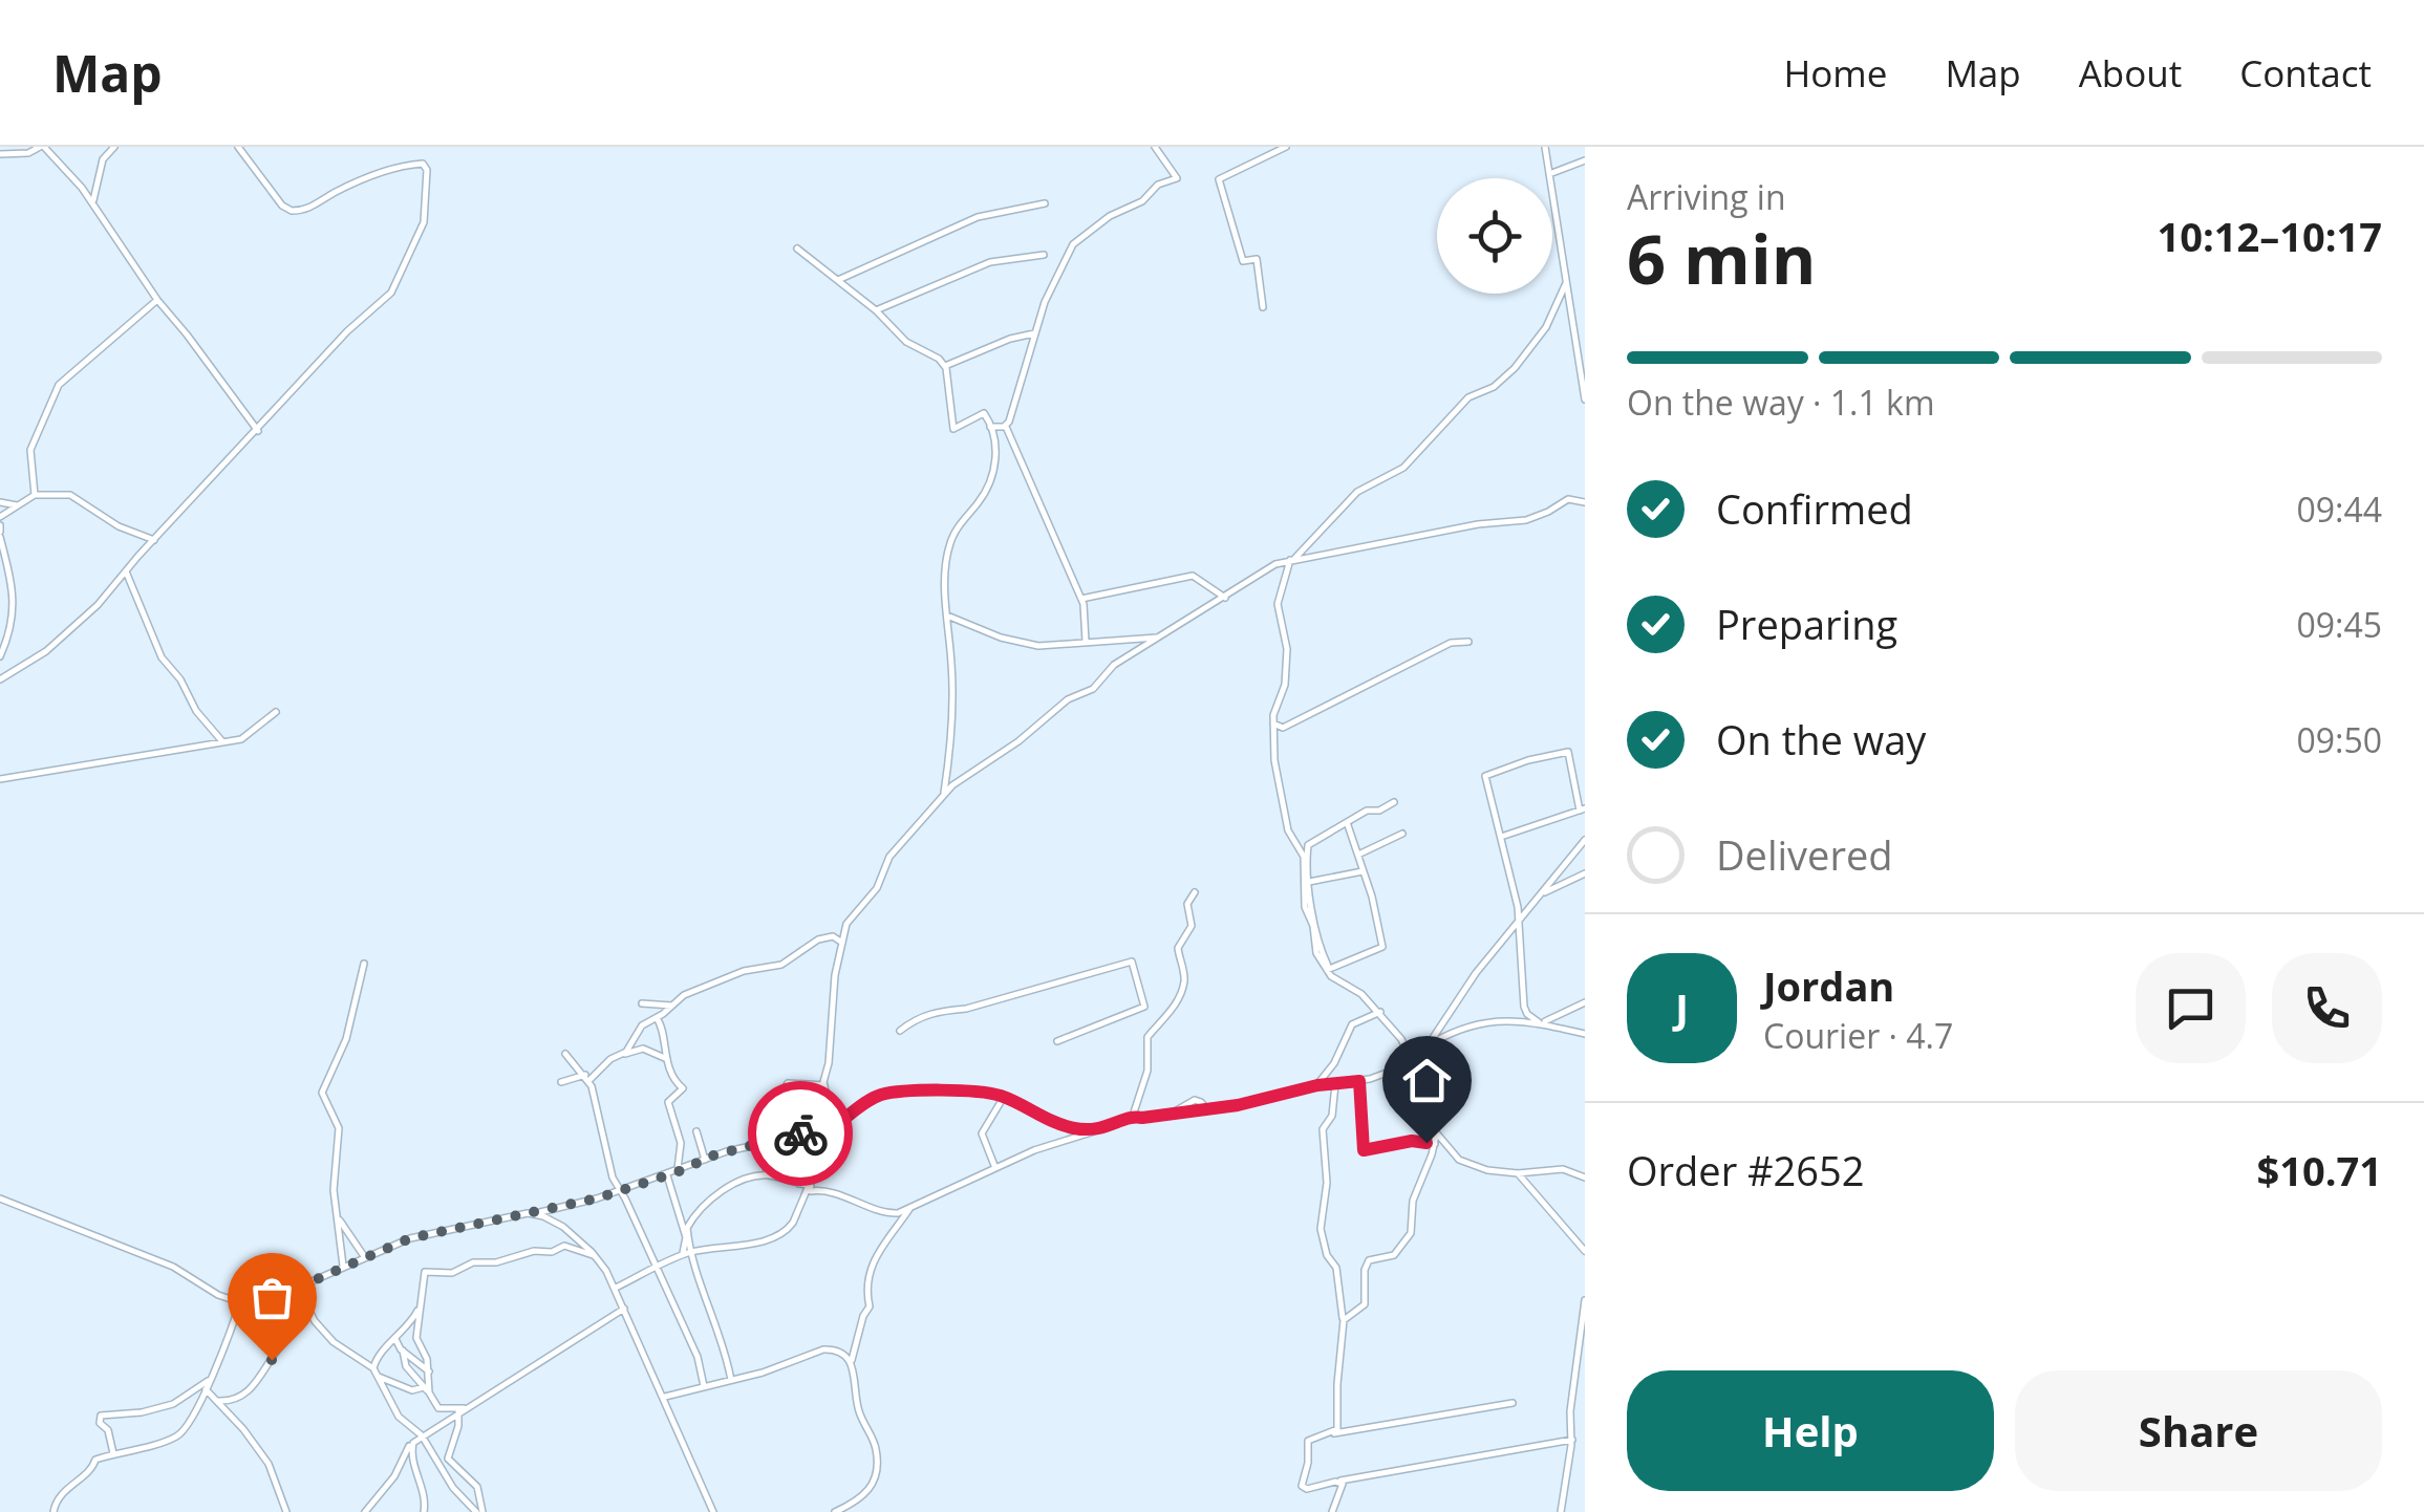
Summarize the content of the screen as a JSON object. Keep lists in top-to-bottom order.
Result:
{
  "page": {
    "header": "Map",
    "nav": [
      "Home",
      "Map",
      "About",
      "Contact"
    ],
    "heading": ["6 min", "Arriving in", "10:12–10:17"],
    "panel": [
      "Jordan",
      "Courier · 4.7",
      "Order #2652",
      "$10.71"
    ],
    "bar": "On the way · 1.1 km",
    "list": [
      ["Confirmed", "09:44"],
      ["Preparing", "09:45"],
      ["On the way", "09:50"],
      "Delivered"
    ],
    "round": "J",
    "buttons": ["Help", "Share"]
  }
}
